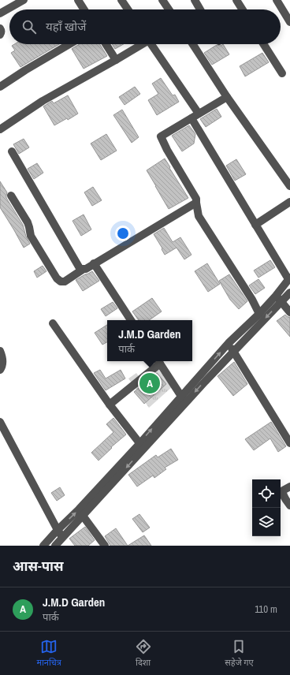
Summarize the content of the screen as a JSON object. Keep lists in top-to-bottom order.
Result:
{
  "page": {
    "search": "यहाँ खोजें",
    "popup": ["J.M.D Garden", "पार्क"],
    "pins": "A",
    "heading": "आस-पास",
    "list": [
      {
        "mark": "A",
        "name": "J.M.D Garden",
        "note": "पार्क",
        "value": "110 m"
      }
    ],
    "nav": ["मानचित्र", "दिशा", "सहेजे गए"]
  }
}
